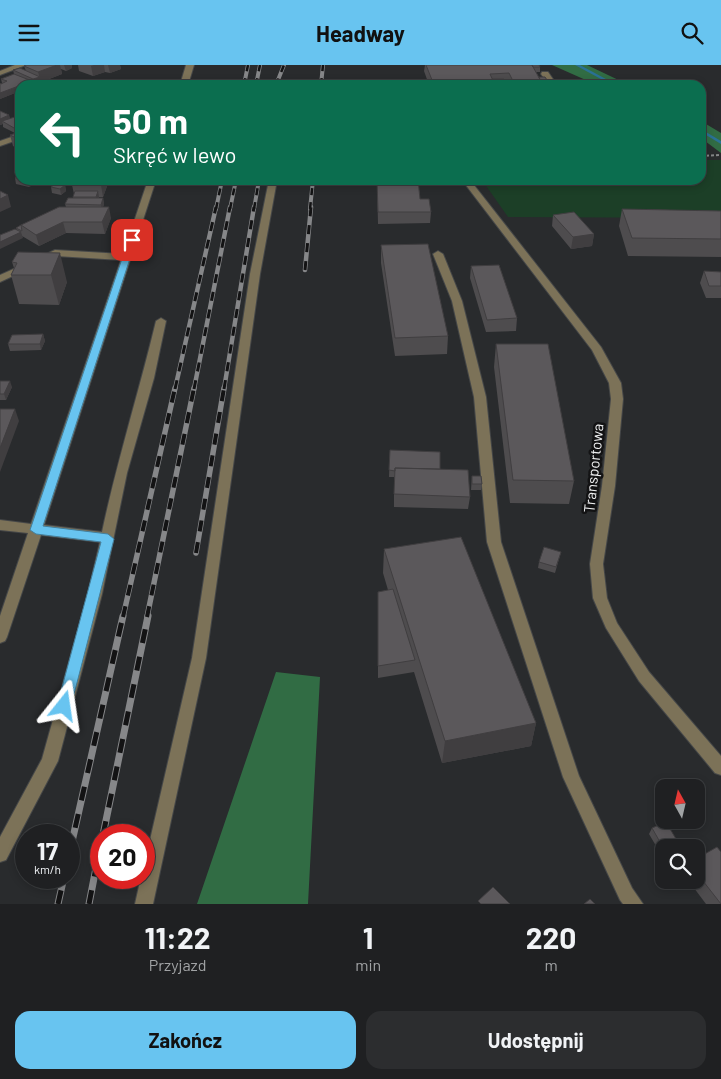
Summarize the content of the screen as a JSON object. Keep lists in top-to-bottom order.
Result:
{
  "streets": {
    "street": ["Transportowa"]
  },
  "north": "top",
  "page": {
    "header": "Headway",
    "turn": ["50 m", "Skręć w lewo"],
    "speed": "17 km/h",
    "limit": "20",
    "eta": [
      "11:22",
      "Przyjazd",
      "1",
      "min",
      "220",
      "m"
    ],
    "buttons": ["Zakończ", "Udostępnij"]
  }
}
